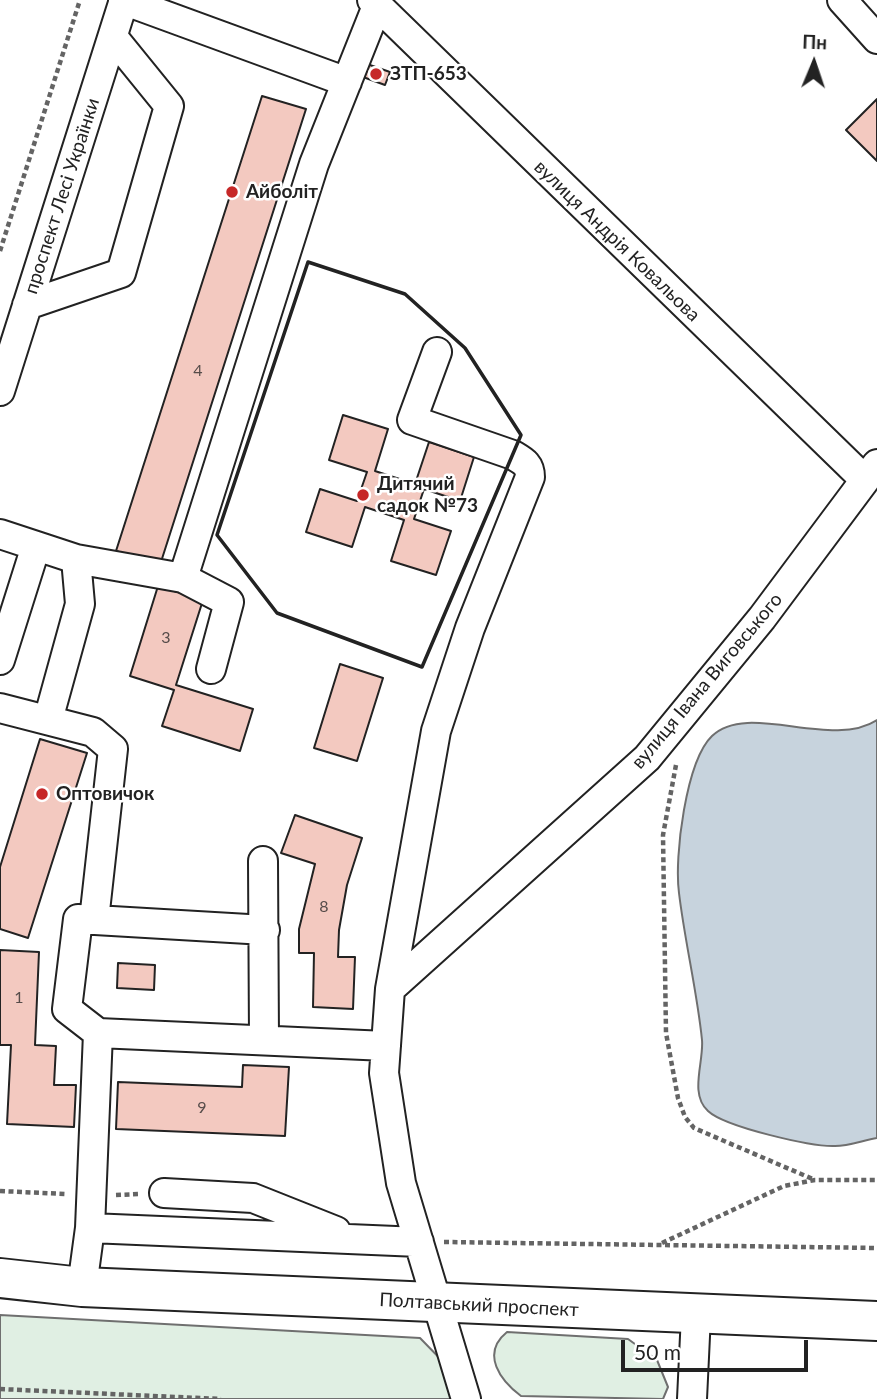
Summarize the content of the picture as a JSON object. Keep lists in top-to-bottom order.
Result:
{
  "streets": {
    "highway": ["Полтавський проспект"],
    "street": ["проспект Лесі Українки", "вулиця Андрія Ковальова", "вулиця Івана Виговського"]
  },
  "crossings": [
    ["вулиця Андрія Ковальова", "вулиця Івана Виговського"]
  ],
  "places": [
    "ЗТП-653",
    "Айболіт",
    "Дитячий садок №73",
    "Оптовичок"
  ],
  "house_numbers": [
    "4",
    "3",
    "8",
    "1",
    "9"
  ],
  "scale_bar": "50 m",
  "north": "top"
}
